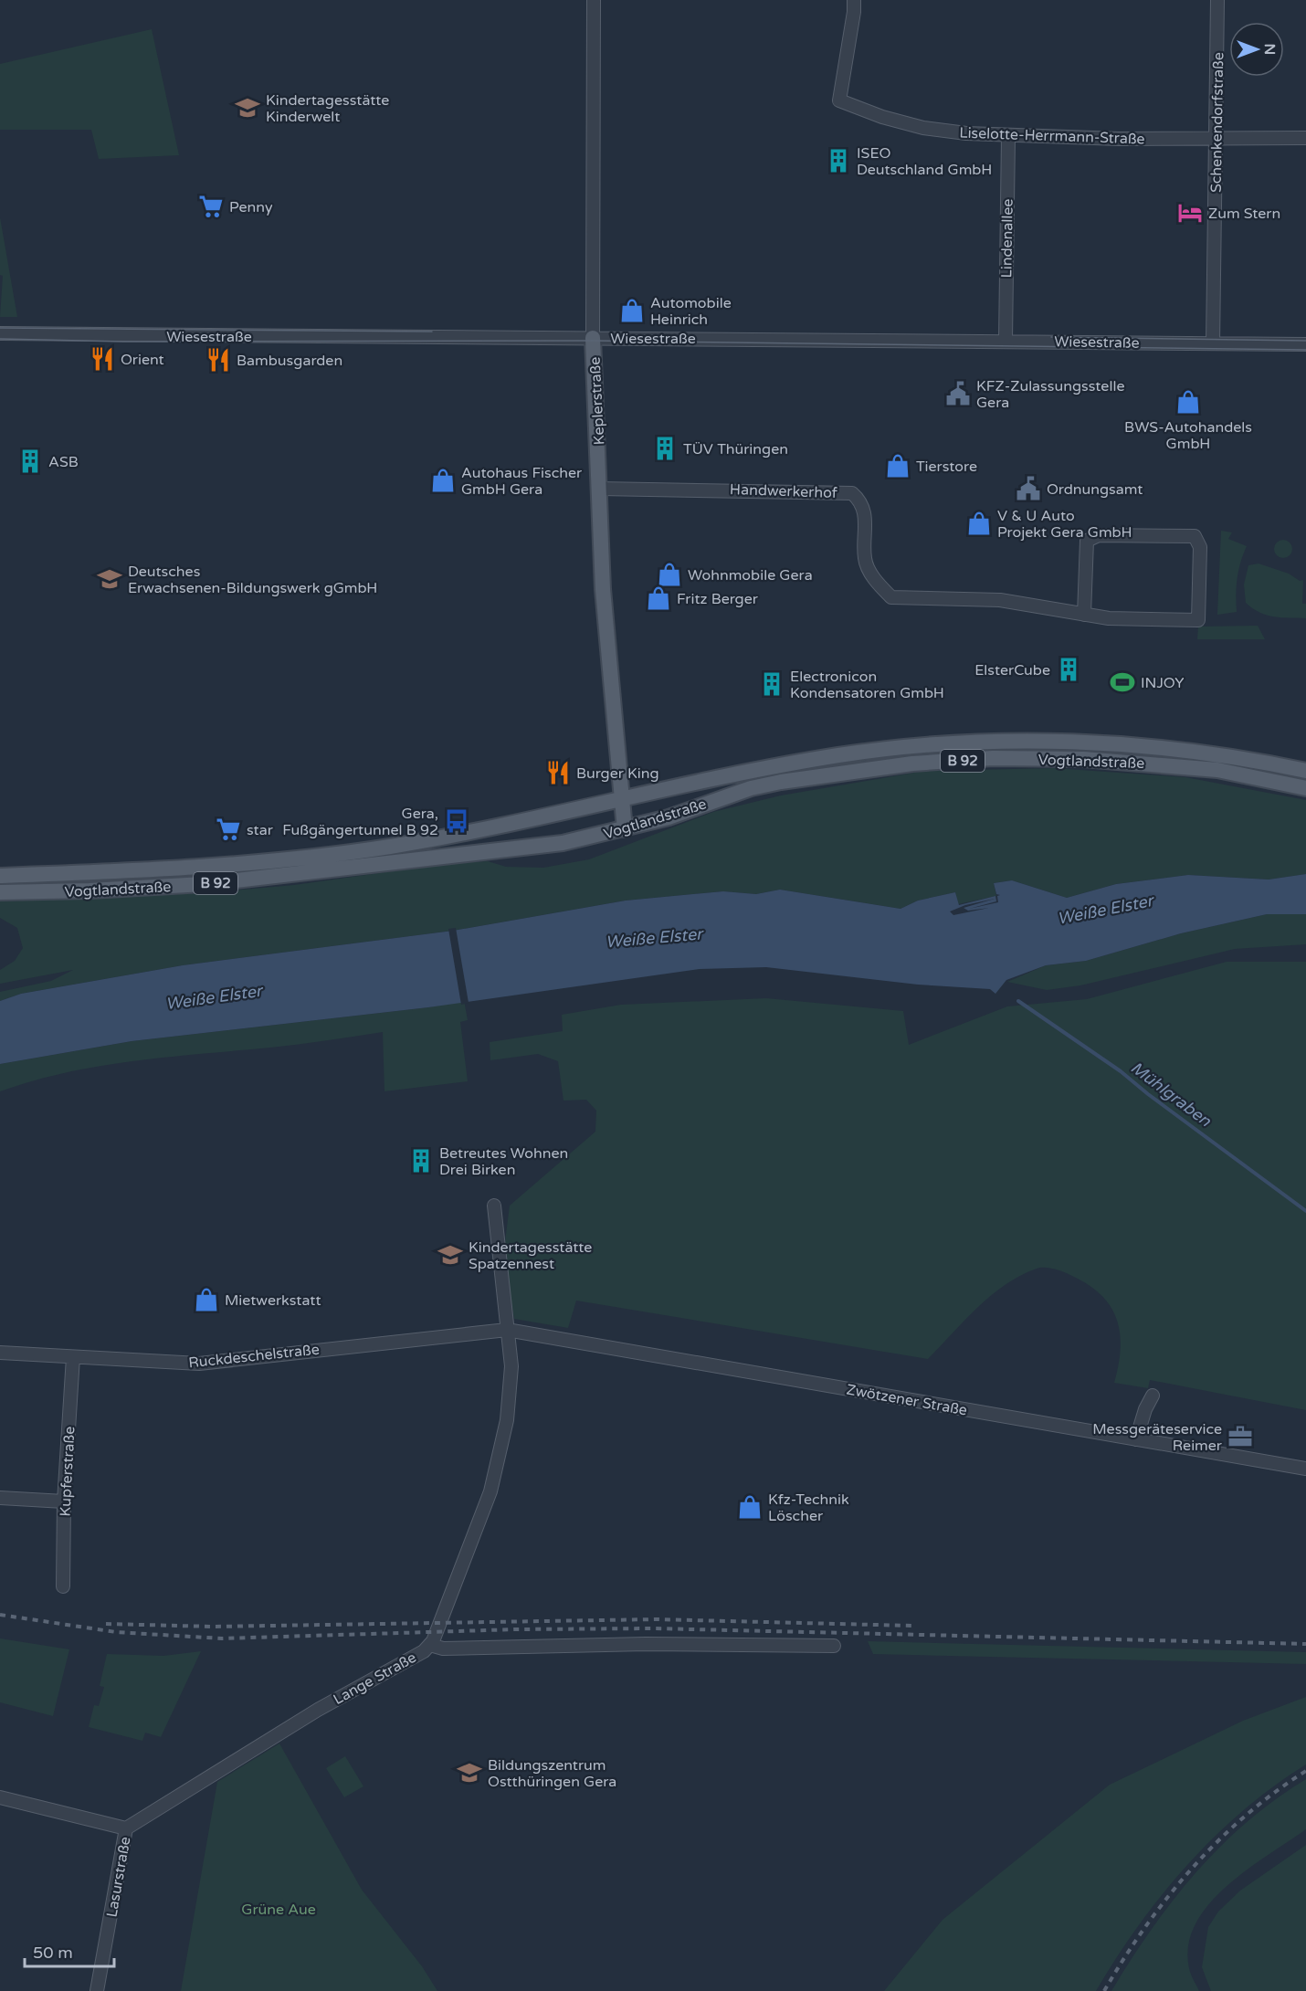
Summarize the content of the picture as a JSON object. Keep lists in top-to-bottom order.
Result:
{
  "streets": {
    "main road": ["Keplerstraße", "B 92", "Vogtlandstraße"],
    "street": [
      "Schenkendorfstraße",
      "Liselotte-Herrmann-Straße",
      "Lindenallee",
      "Wiesestraße",
      "Handwerkerhof",
      "Ruckdeschelstraße",
      "Zwötzener Straße",
      "Kupferstraße",
      "Lange Straße",
      "Lasurstraße"
    ]
  },
  "crossings": [
    ["Schenkendorfstraße", "Liselotte-Herrmann-Straße"],
    ["Schenkendorfstraße", "Wiesestraße"],
    ["Liselotte-Herrmann-Straße", "Lindenallee"],
    ["Lindenallee", "Wiesestraße"],
    ["Wiesestraße", "Keplerstraße"],
    ["Keplerstraße", "Handwerkerhof"],
    ["Keplerstraße", "Vogtlandstraße"],
    ["Ruckdeschelstraße", "Zwötzener Straße"],
    ["Ruckdeschelstraße", "Kupferstraße"],
    ["Ruckdeschelstraße", "Lange Straße"],
    ["Zwötzener Straße", "Lange Straße"],
    ["Lange Straße", "Lasurstraße"]
  ],
  "water": ["Weiße Elster", "Mühlgraben"],
  "parks": ["Grüne Aue"],
  "places": {
    "school or university": [
      "Kindertagesstätte Kinderwelt",
      "Deutsches Erwachsenen-Bildungswerk gGmbH",
      "Kindertagesstätte Spatzennest",
      "Bildungszentrum Ostthüringen Gera"
    ],
    "building": [
      "ISEO Deutschland GmbH",
      "TÜV Thüringen",
      "ASB",
      "ElsterCube",
      "Electronicon Kondensatoren GmbH",
      "Betreutes Wohnen Drei Birken"
    ],
    "supermarket": ["Penny", "star"],
    "hotel": ["Zum Stern"],
    "shop": [
      "Automobile Heinrich",
      "BWS-Autohandels GmbH",
      "Tierstore",
      "Autohaus Fischer GmbH Gera",
      "V & U Auto Projekt Gera GmbH",
      "Wohnmobile Gera",
      "Fritz Berger",
      "Mietwerkstatt",
      "Kfz-Technik Löscher"
    ],
    "restaurant": ["Orient", "Bambusgarden", "Burger King"],
    "public building": ["KFZ-Zulassungsstelle Gera", "Ordnungsamt"],
    "sports": ["INJOY"],
    "bus stop": ["Gera, Fußgängertunnel B 92"],
    "office": ["Messgeräteservice Reimer"]
  },
  "scale_bar": "50 m",
  "north": "right"
}
